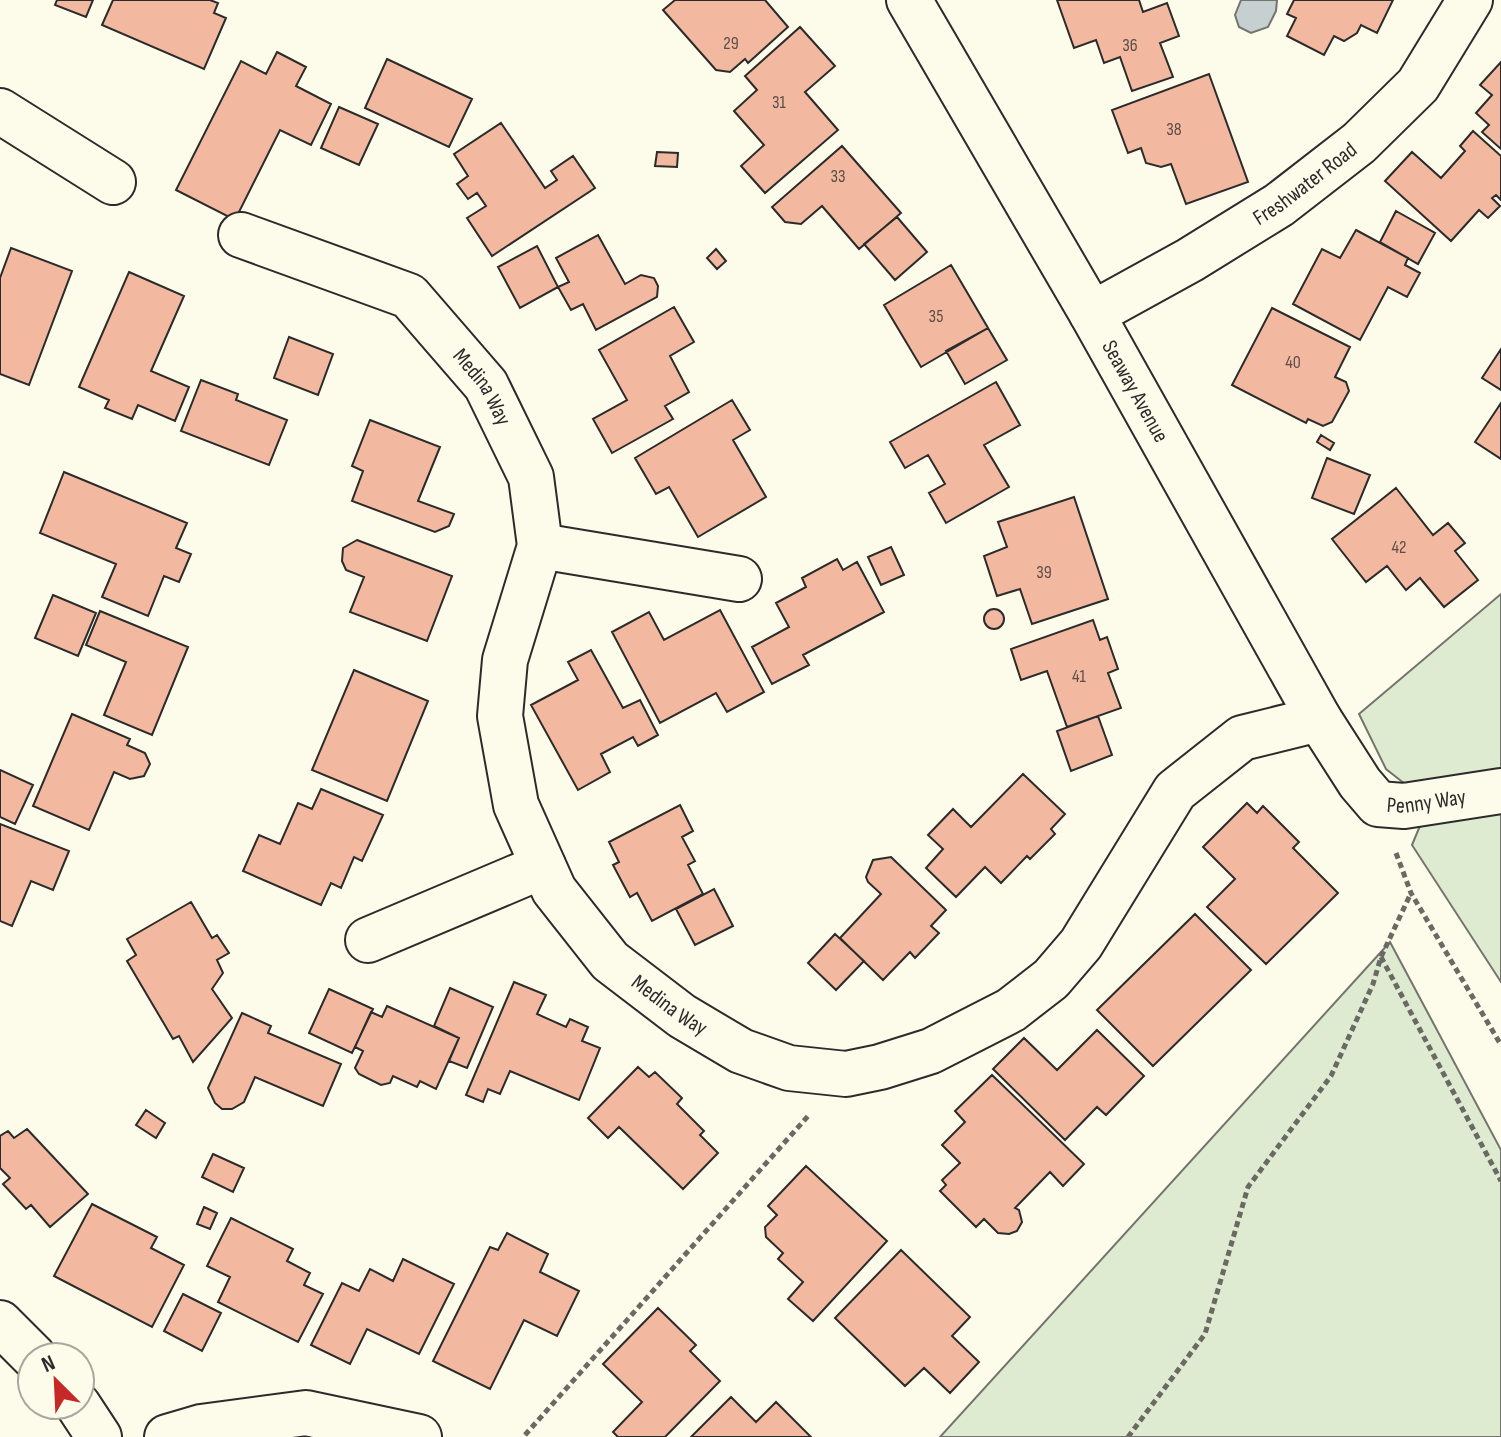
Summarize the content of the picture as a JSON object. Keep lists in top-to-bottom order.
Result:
{
  "streets": {
    "street": [
      "Freshwater Road",
      "Medina Way",
      "Seaway Avenue",
      "Penny Way"
    ]
  },
  "crossings": [
    ["Freshwater Road", "Seaway Avenue"],
    ["Medina Way", "Seaway Avenue"],
    ["Seaway Avenue", "Penny Way"]
  ],
  "house_numbers": [
    "29",
    "36",
    "31",
    "38",
    "33",
    "35",
    "40",
    "42",
    "39",
    "41"
  ],
  "north": "top left"
}
